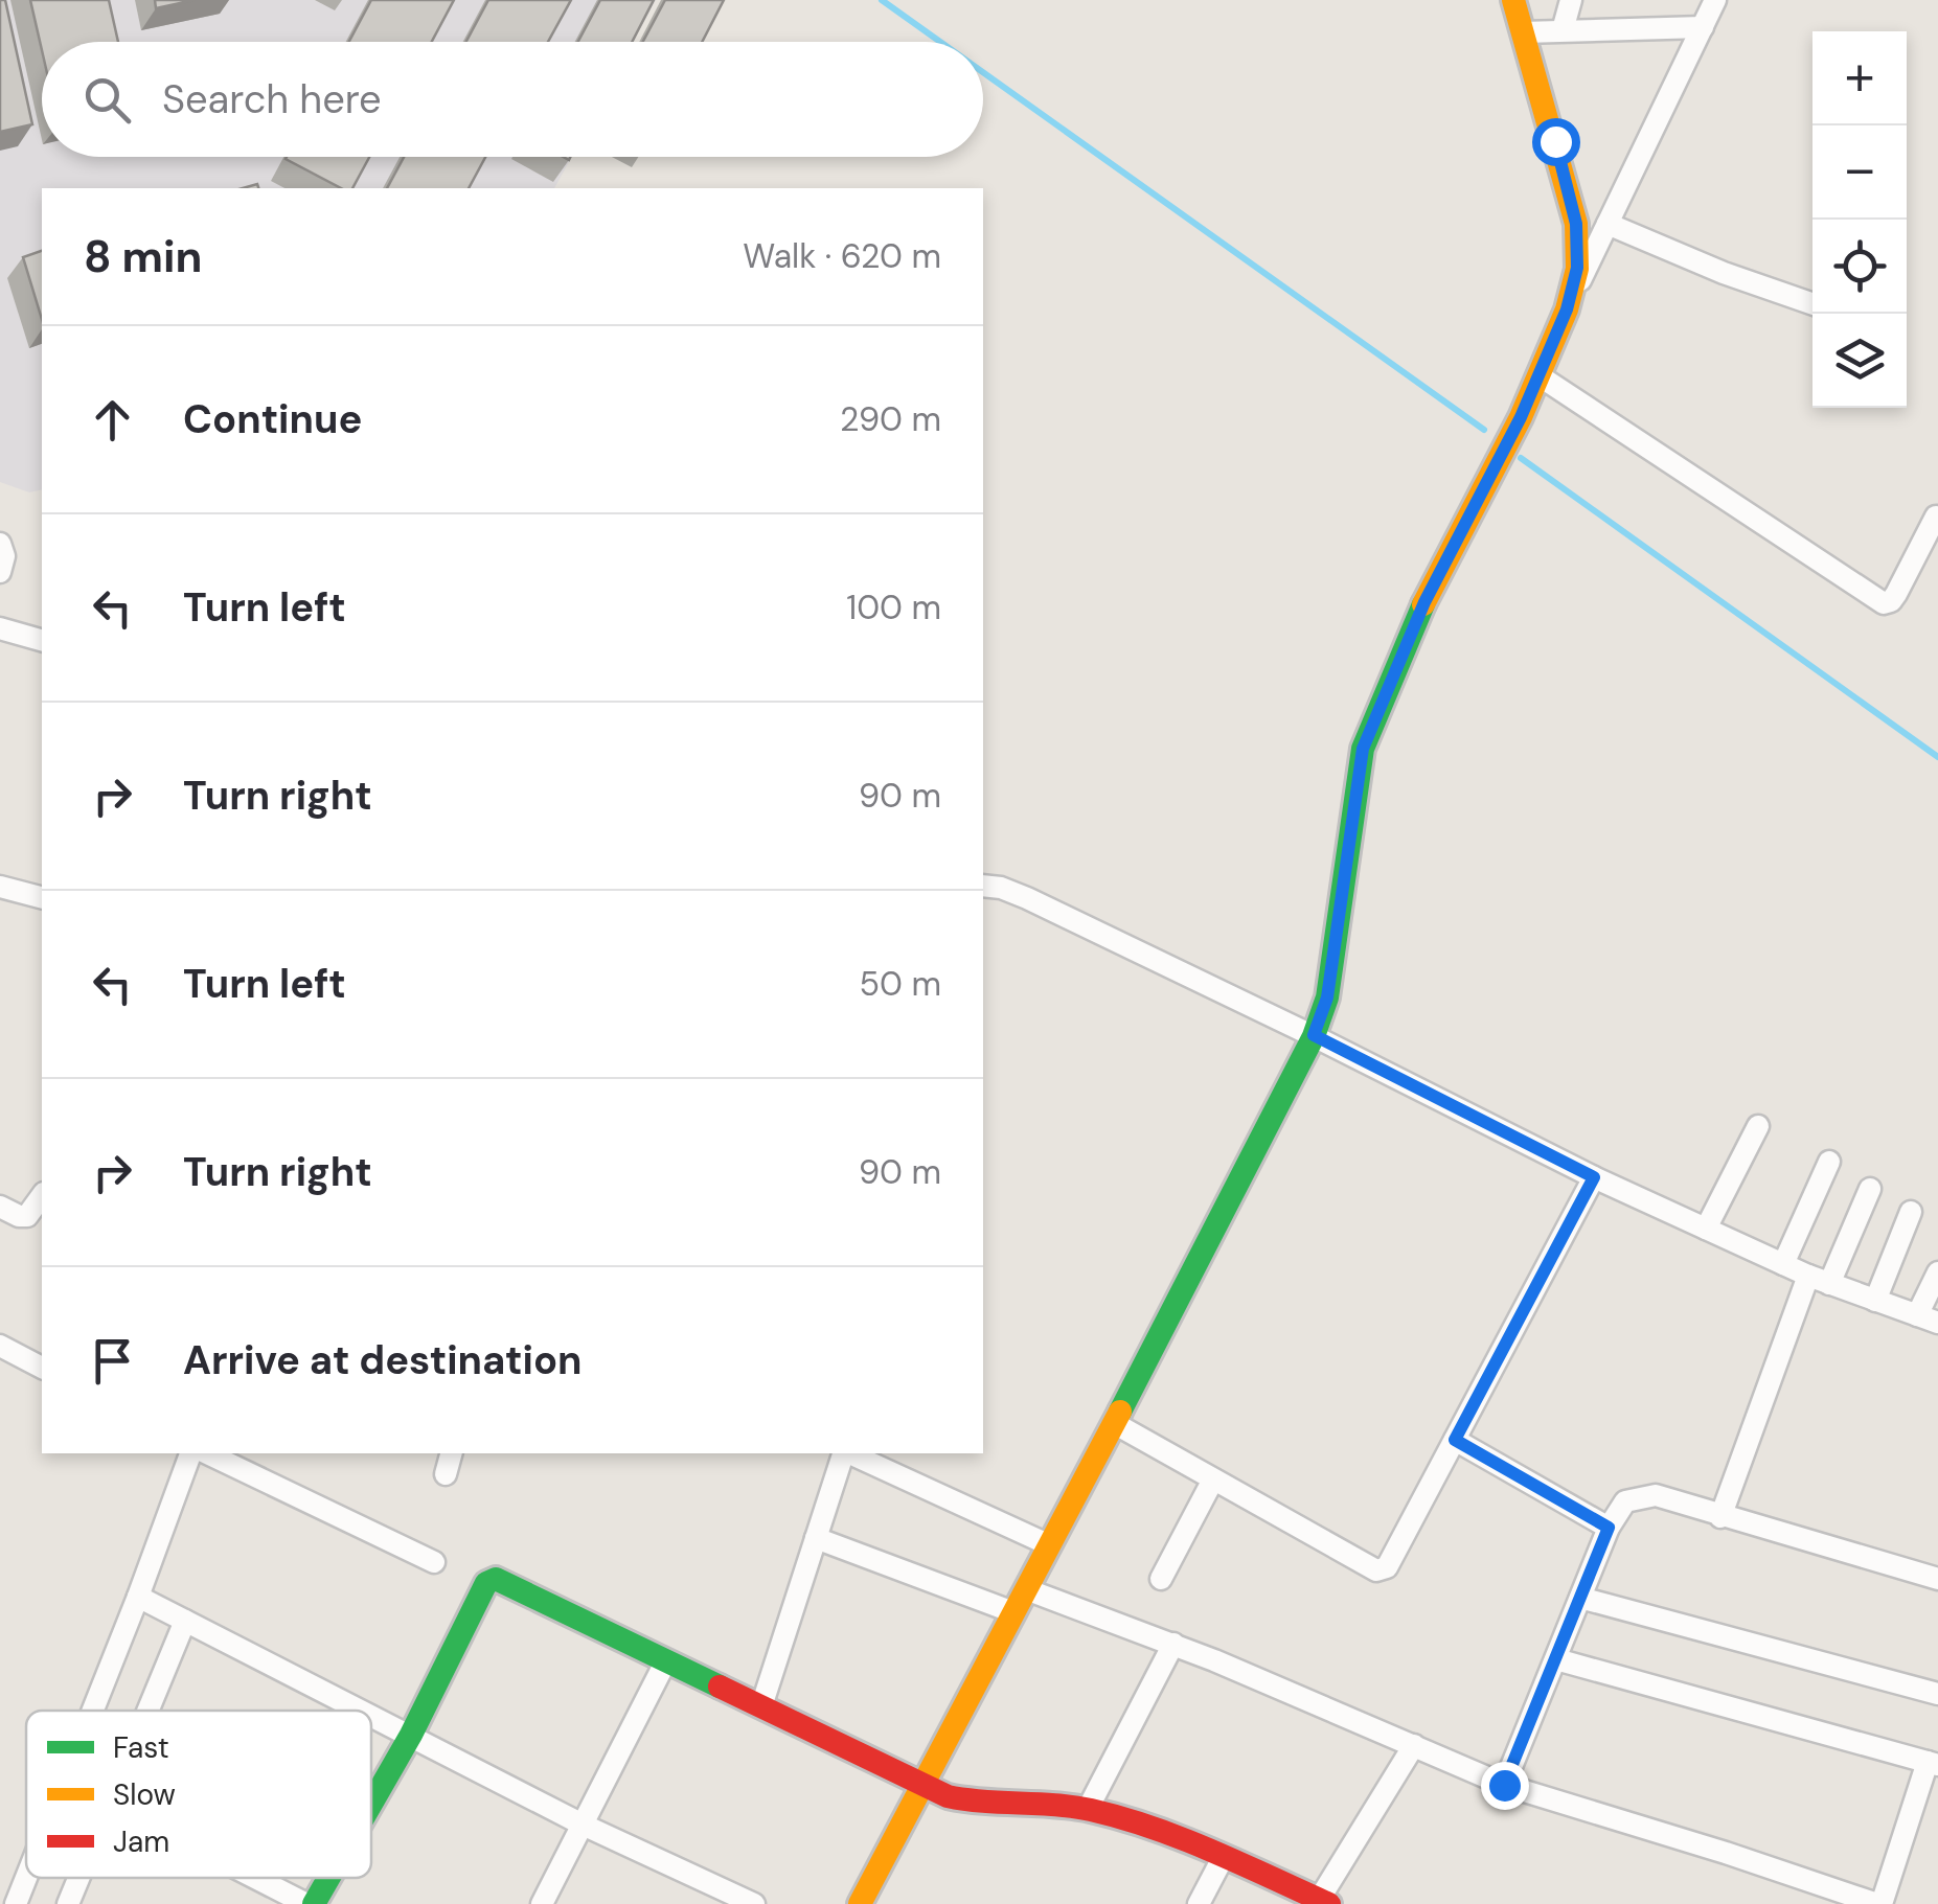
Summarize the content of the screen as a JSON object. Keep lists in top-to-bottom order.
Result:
{
  "legend": ["Fast", "Slow", "Jam"],
  "page": {
    "map_buttons": ["+", "−"],
    "search": "Search here",
    "heading": ["8 min", "Walk · 620 m"],
    "list": [
      ["Continue", "290 m"],
      ["Turn left", "100 m"],
      ["Turn right", "90 m"],
      ["Turn left", "50 m"],
      ["Turn right", "90 m"],
      "Arrive at destination"
    ]
  }
}
